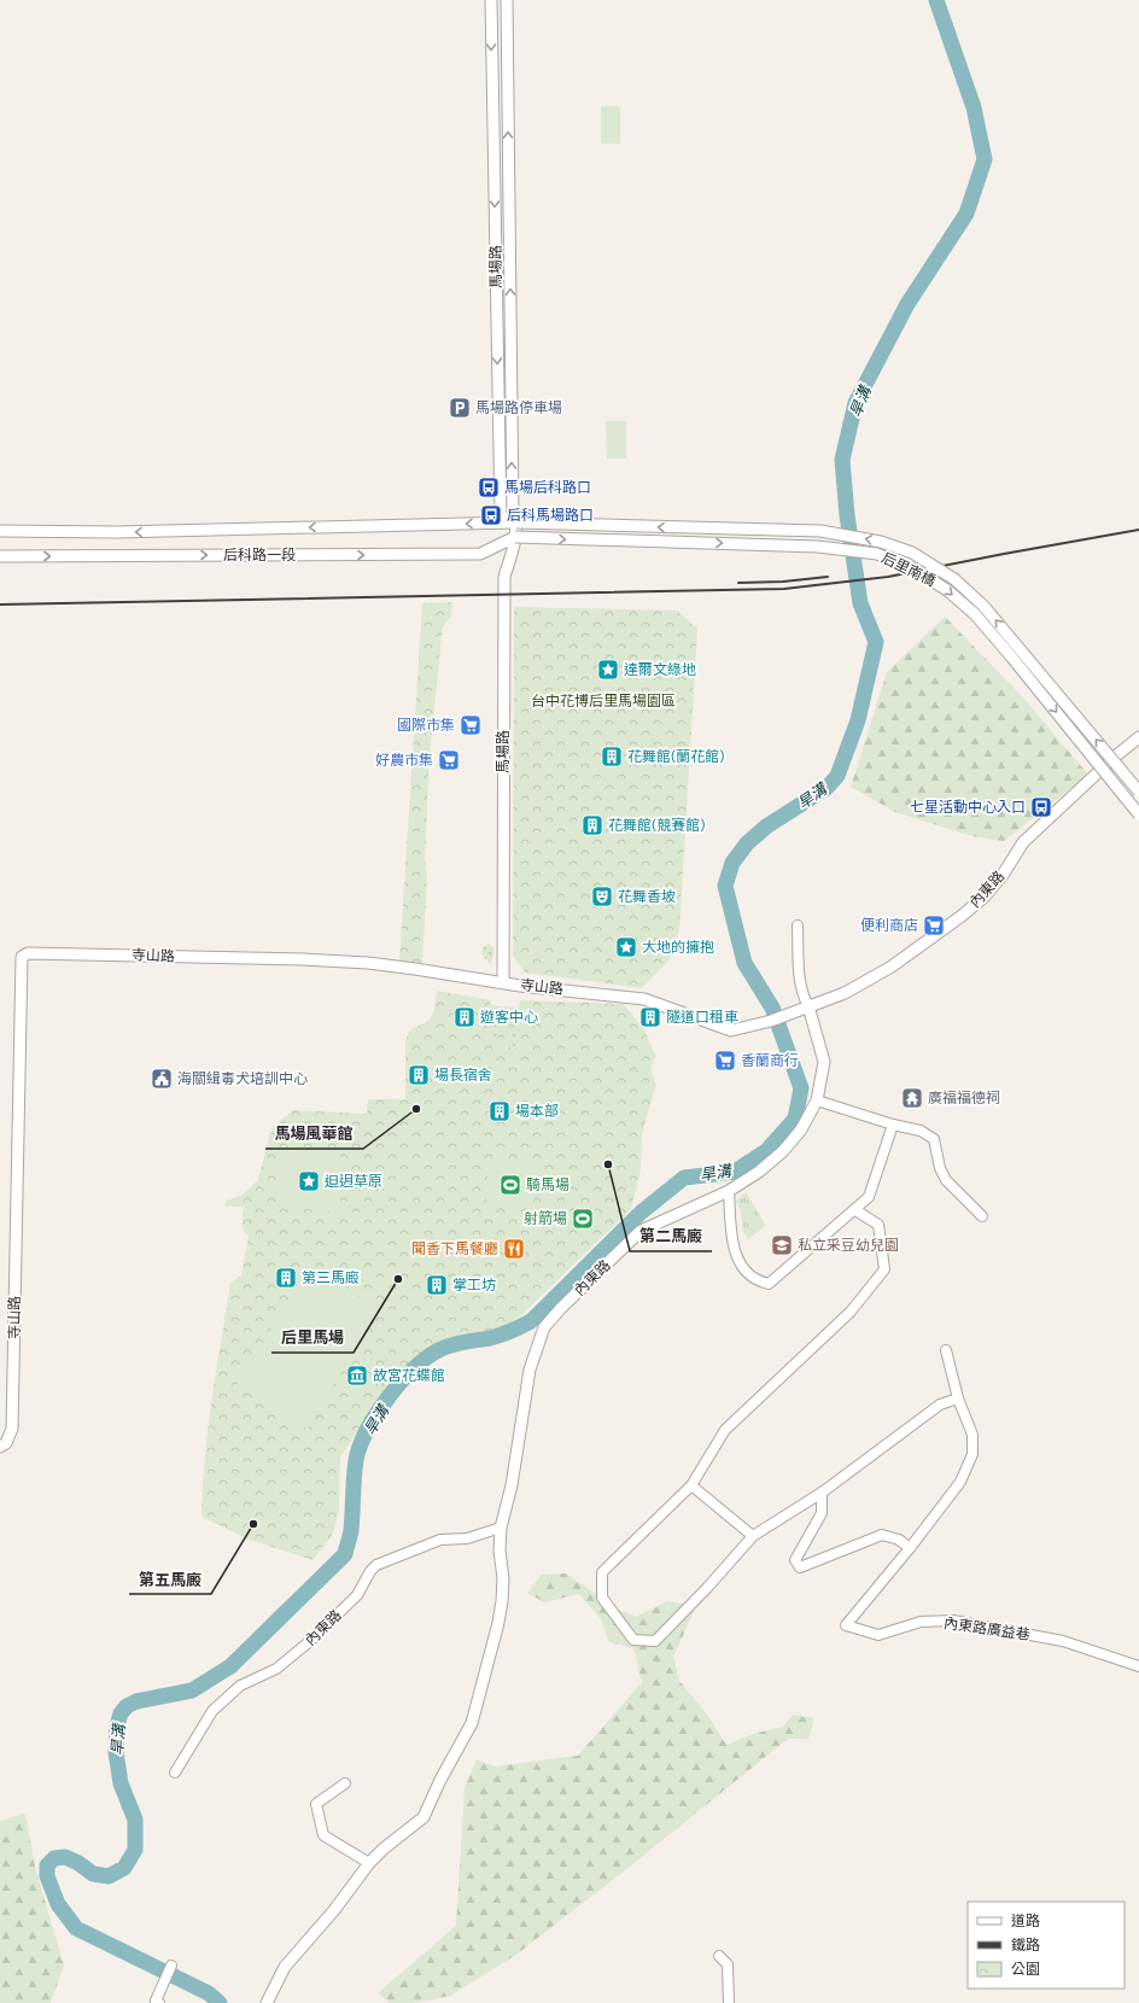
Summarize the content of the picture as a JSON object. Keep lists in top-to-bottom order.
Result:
{
  "streets": {
    "street": [
      "馬場路",
      "后科路一段",
      "后里南橋",
      "內東路",
      "寺山路",
      "內東路廣益巷"
    ]
  },
  "crossings": [
    ["馬場路", "后科路一段"],
    ["馬場路", "后里南橋"],
    ["馬場路", "寺山路"],
    ["后科路一段", "后里南橋"],
    ["內東路", "寺山路"]
  ],
  "water": ["旱溝"],
  "parks": ["台中花博后里馬場園區"],
  "places": {
    "parking": ["馬場路停車場"],
    "bus stop": ["馬場后科路口", "后科馬場路口", "七星活動中心入口"],
    "place": ["達爾文綠地", "大地的擁抱", "𨑨迌草原"],
    "supermarket": [
      "國際市集",
      "好農市集",
      "便利商店",
      "香蘭商行"
    ],
    "building": [
      "花舞館(蘭花館)",
      "花舞館(競賽館)",
      "遊客中心",
      "隧道口租車",
      "場長宿舍",
      "場本部",
      "第三馬廄",
      "掌工坊"
    ],
    "theatre": ["花舞香坡"],
    "public building": ["海關緝毒犬培訓中心"],
    "temple": ["廣福福德祠"],
    "other": [
      "馬場風華館",
      "第二馬廄",
      "后里馬場",
      "第五馬廄"
    ],
    "sports": ["騎馬場", "射箭場"],
    "school or university": ["私立采豆幼兒園"],
    "restaurant": ["聞香下馬餐廳"],
    "museum": ["故宮花蝶館"]
  },
  "legend": ["道路", "鐵路", "公園"]
}
